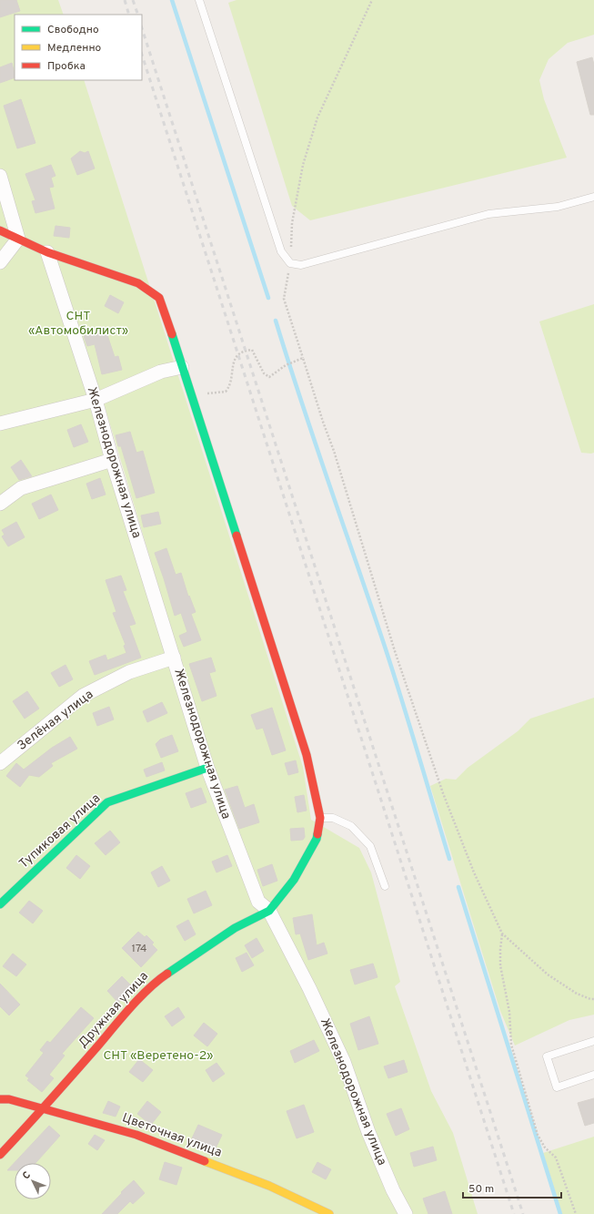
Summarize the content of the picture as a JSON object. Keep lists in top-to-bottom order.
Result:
{
  "streets": {
    "street": [
      "Железнодорожная улица",
      "Зелёная улица",
      "Тупиковая улица",
      "Дружная улица",
      "Цветочная улица"
    ]
  },
  "crossings": [
    ["Железнодорожная улица", "Зелёная улица"],
    ["Железнодорожная улица", "Тупиковая улица"],
    ["Железнодорожная улица", "Дружная улица"],
    ["Дружная улица", "Цветочная улица"]
  ],
  "parks": ["СНТ «Автомобилист»", "СНТ «Веретено-2»"],
  "house_numbers": ["174"],
  "legend": ["Свободно", "Медленно", "Пробка"],
  "scale_bar": "50 m",
  "north": "top left"
}
